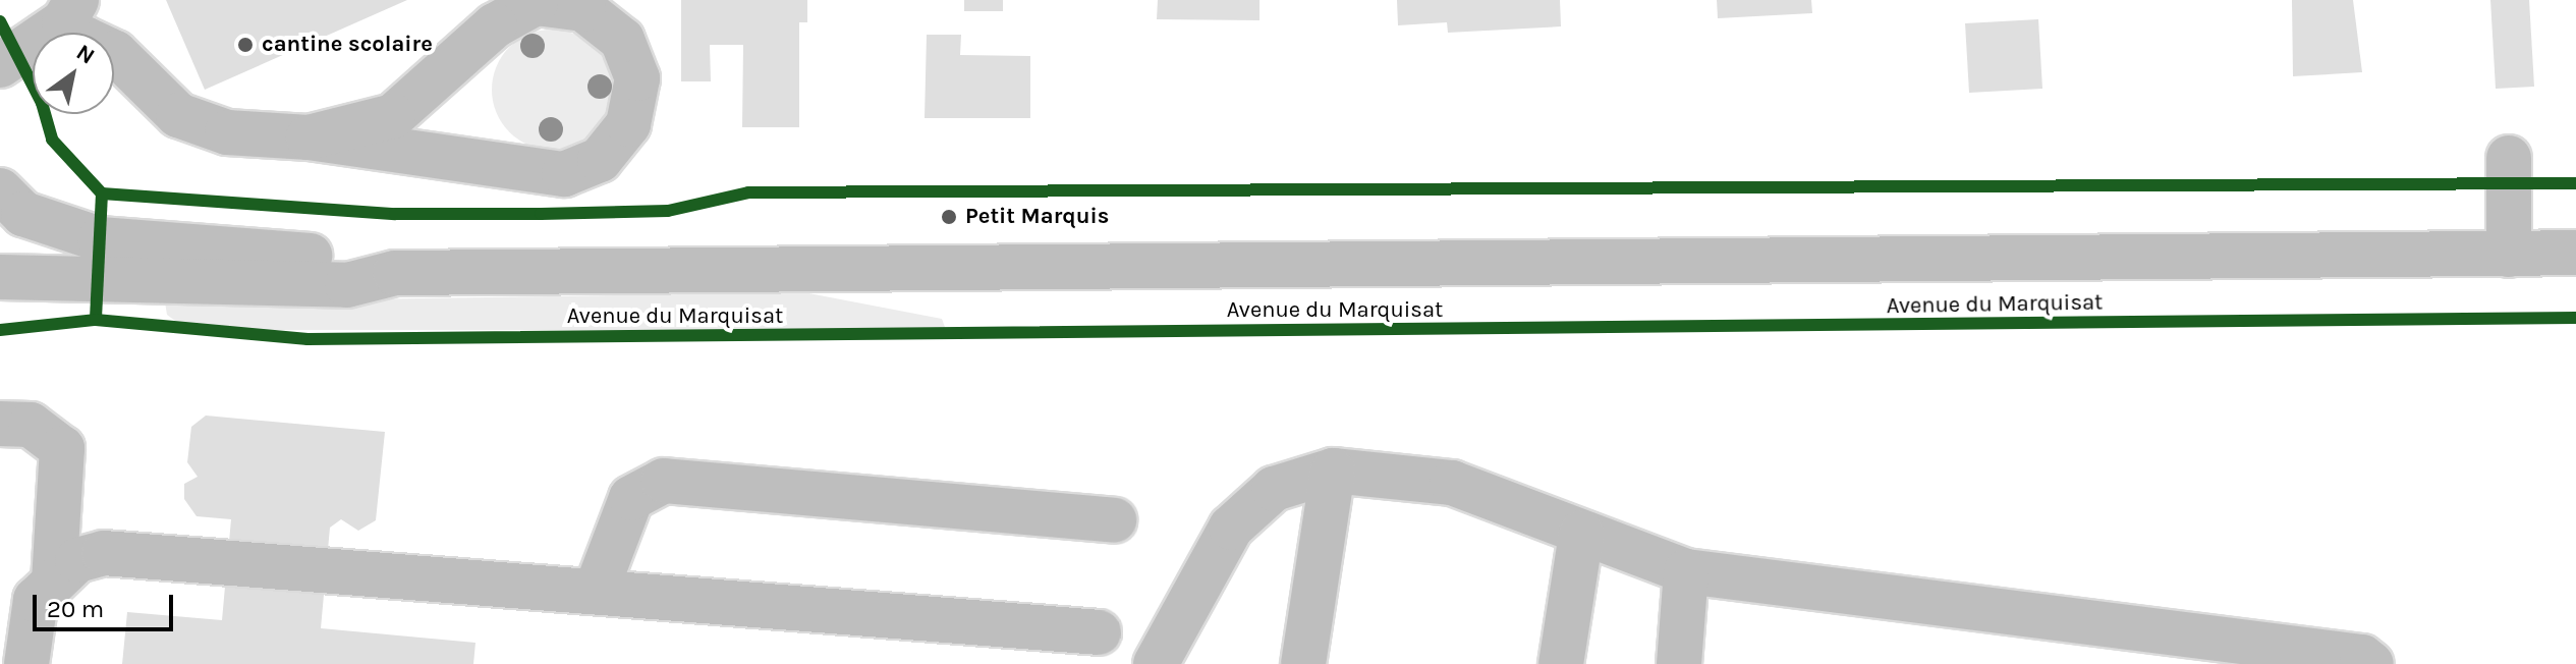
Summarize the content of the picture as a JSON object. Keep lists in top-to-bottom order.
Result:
{
  "streets": {
    "main road": ["Avenue du Marquisat"]
  },
  "places": ["cantine scolaire", "Petit Marquis"],
  "scale_bar": "20 m",
  "north": "top right"
}
